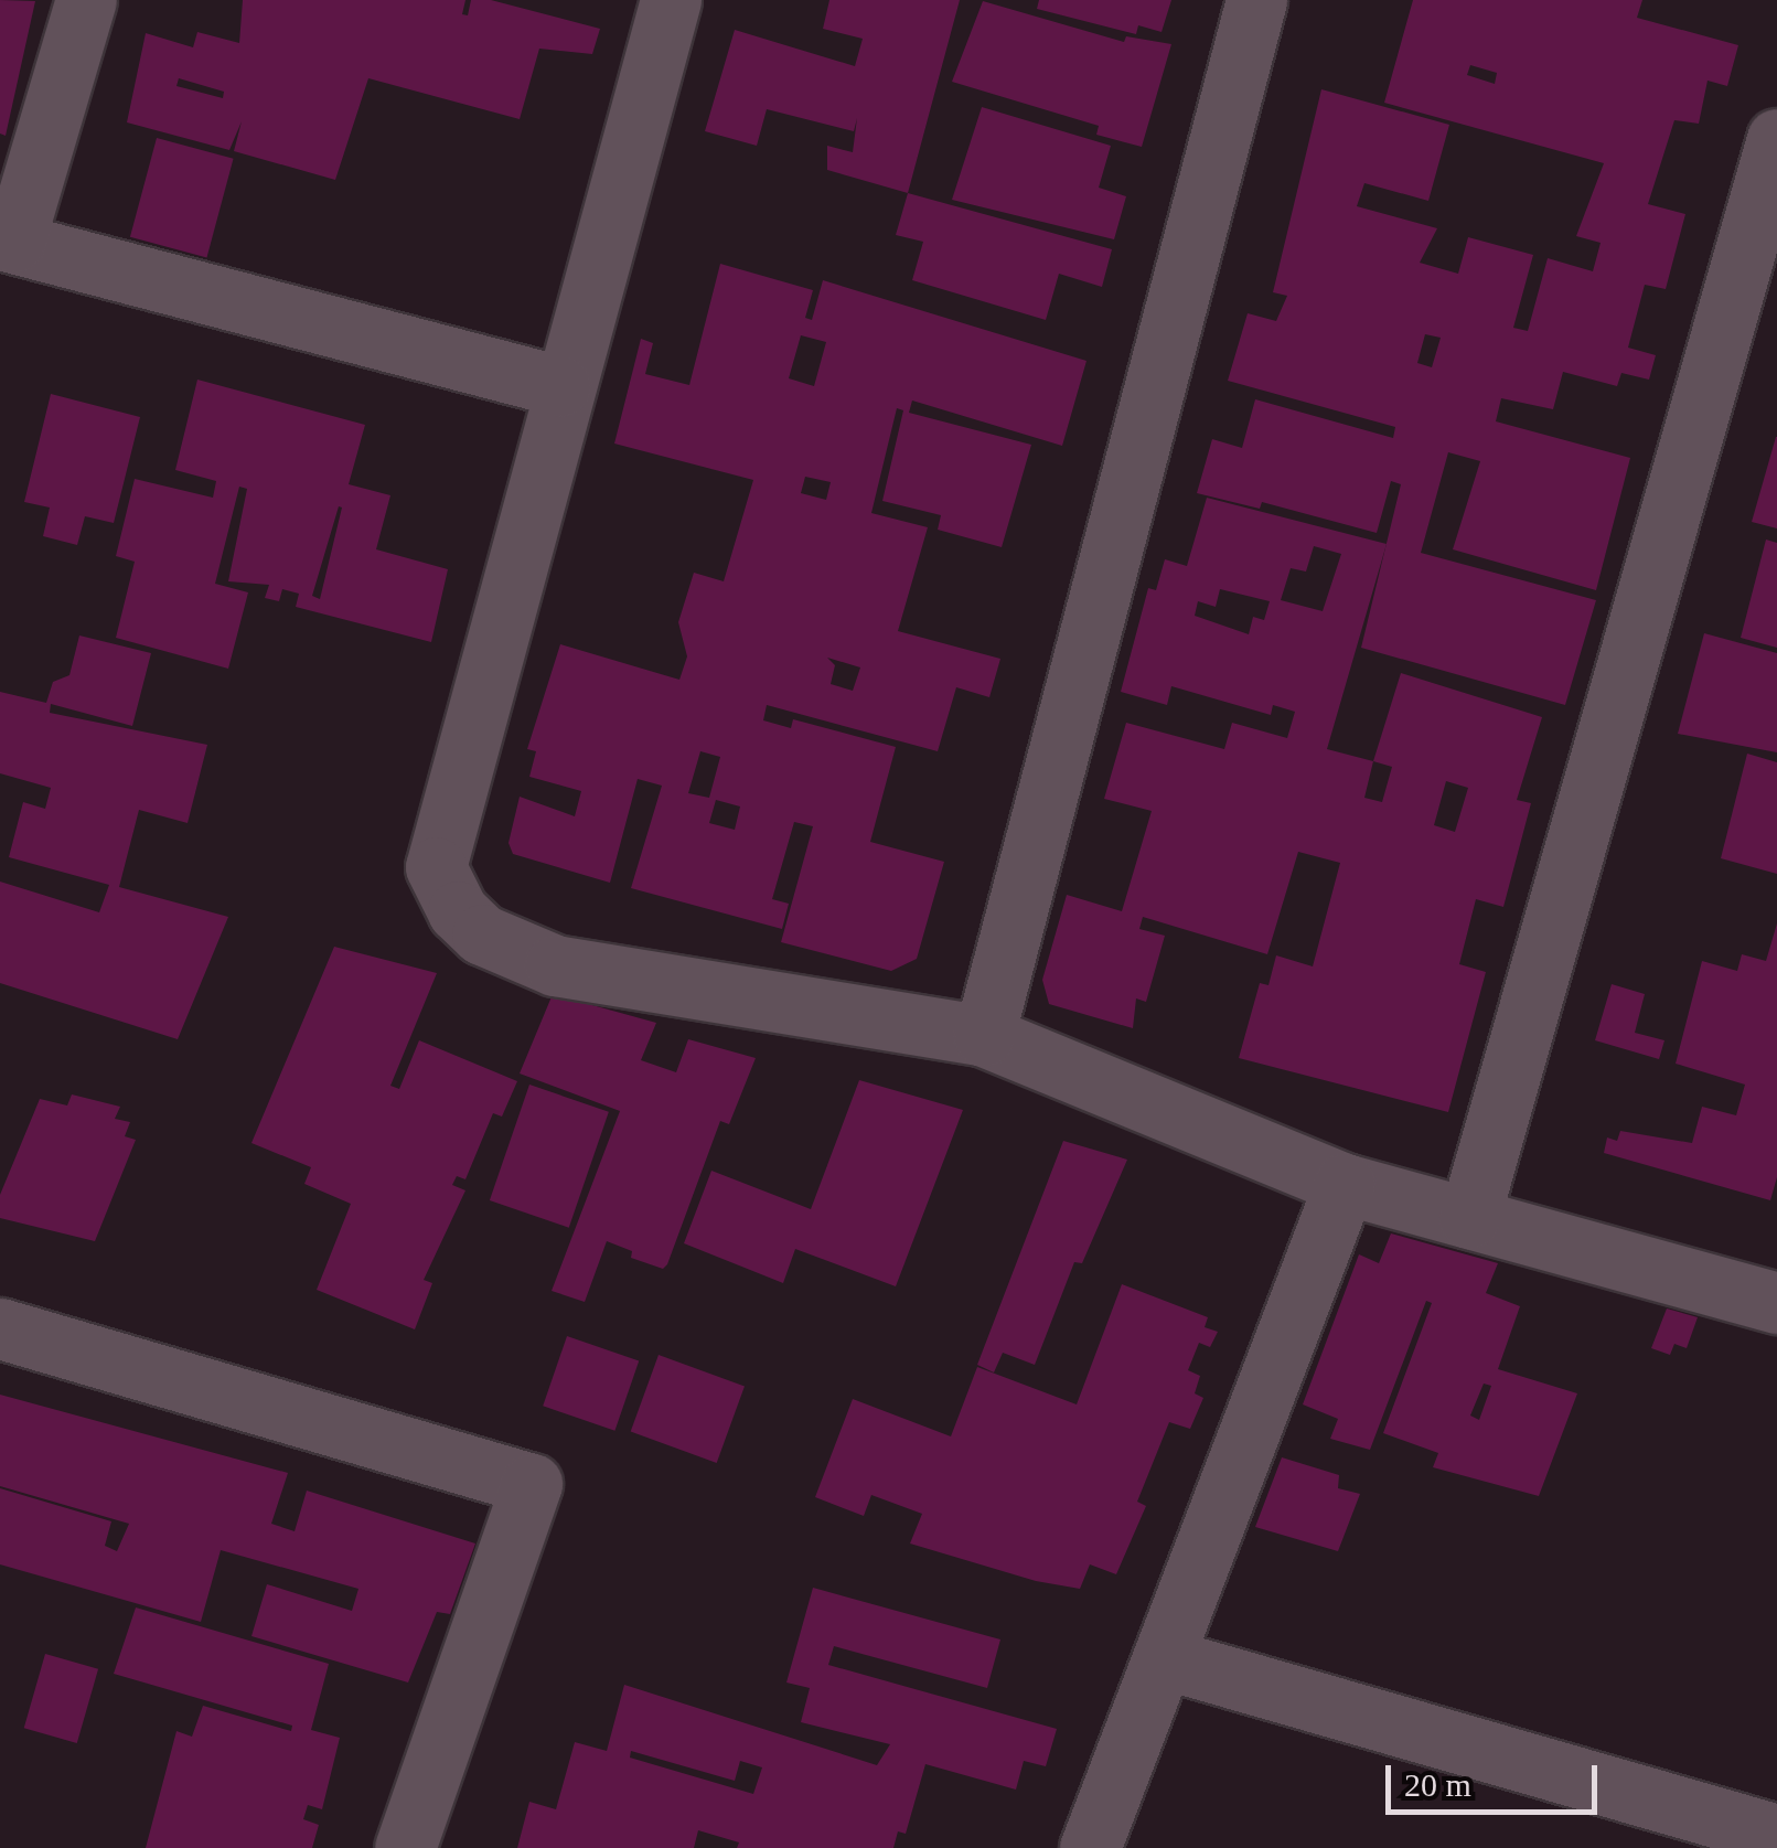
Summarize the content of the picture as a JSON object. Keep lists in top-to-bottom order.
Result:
{
  "scale_bar": "20 m"
}
